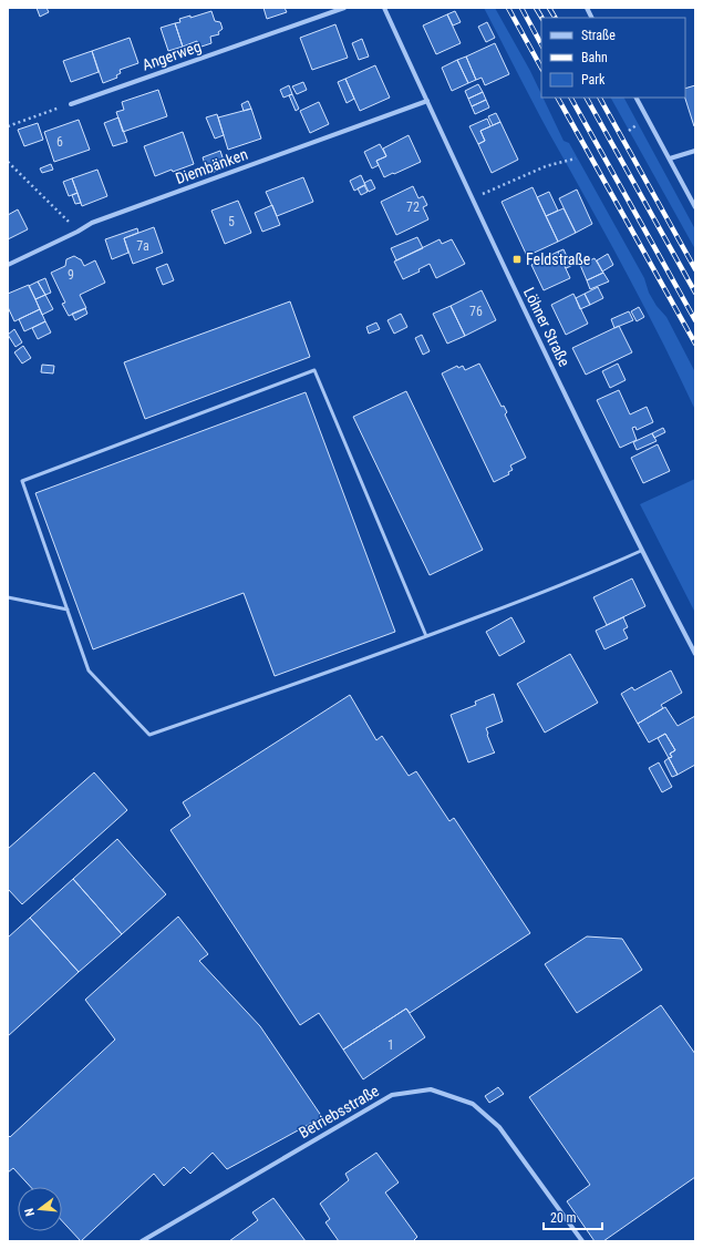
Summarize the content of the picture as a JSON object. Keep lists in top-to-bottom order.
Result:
{
  "streets": {
    "street": [
      "Angerweg",
      "Diembänken",
      "Löhner Straße",
      "Betriebsstraße"
    ]
  },
  "crossings": [
    ["Diembänken", "Löhner Straße"]
  ],
  "places": {
    "transit": ["Feldstraße"]
  },
  "house_numbers": [
    "6",
    "72",
    "5",
    "7a",
    "9",
    "76",
    "1"
  ],
  "legend": ["Straße", "Bahn", "Park"],
  "scale_bar": "20 m",
  "north": "left"
}
